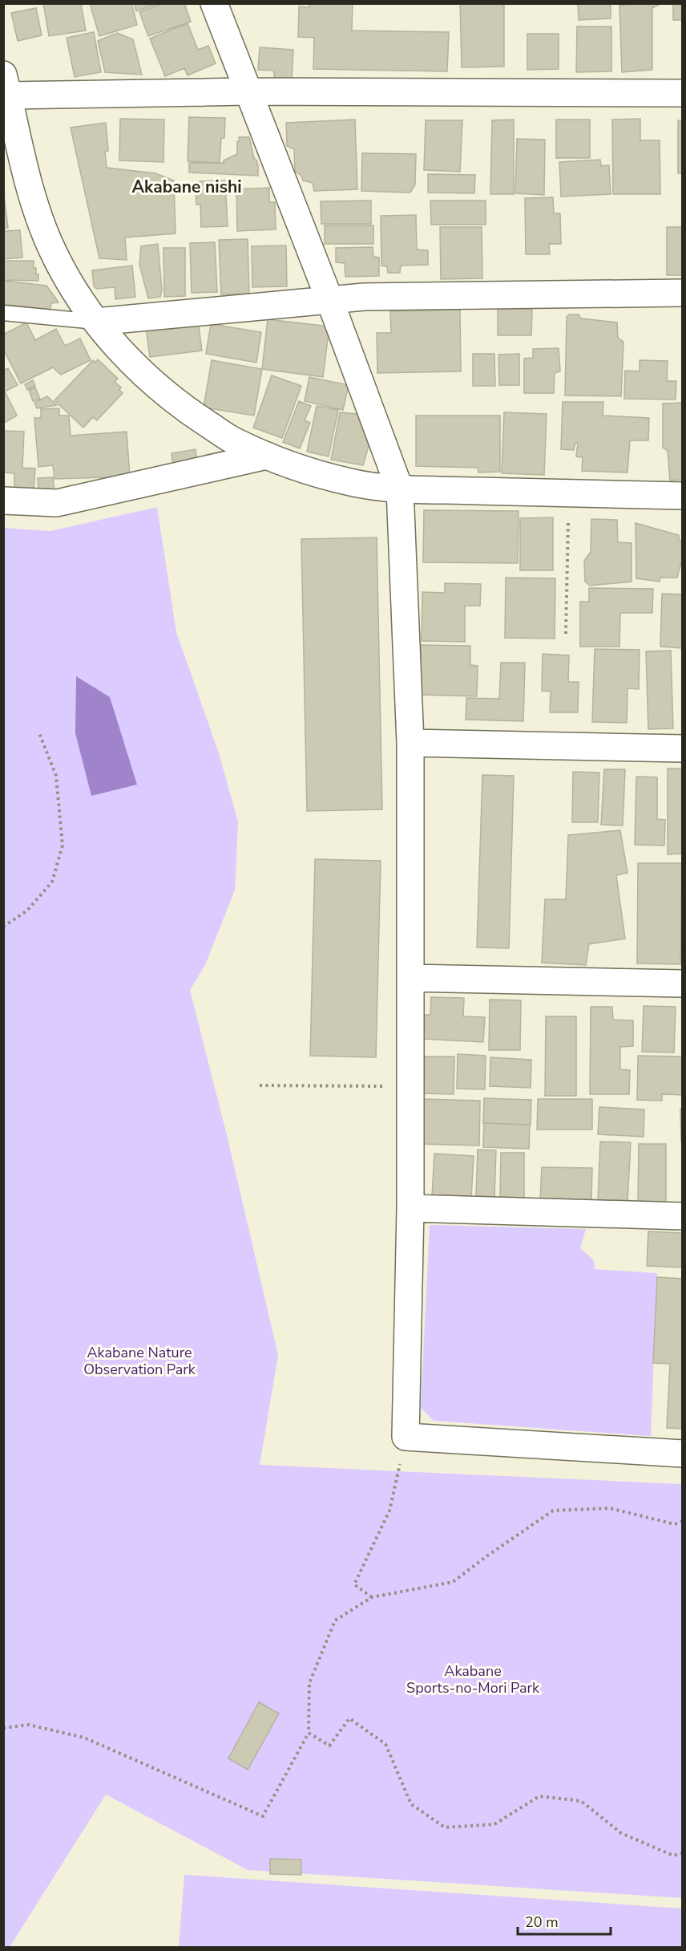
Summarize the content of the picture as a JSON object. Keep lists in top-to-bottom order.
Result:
{
  "districts": ["Akabane nishi"],
  "parks": ["Akabane Nature Observation Park", "Akabane Sports-no-Mori Park"],
  "scale_bar": "20 m"
}
